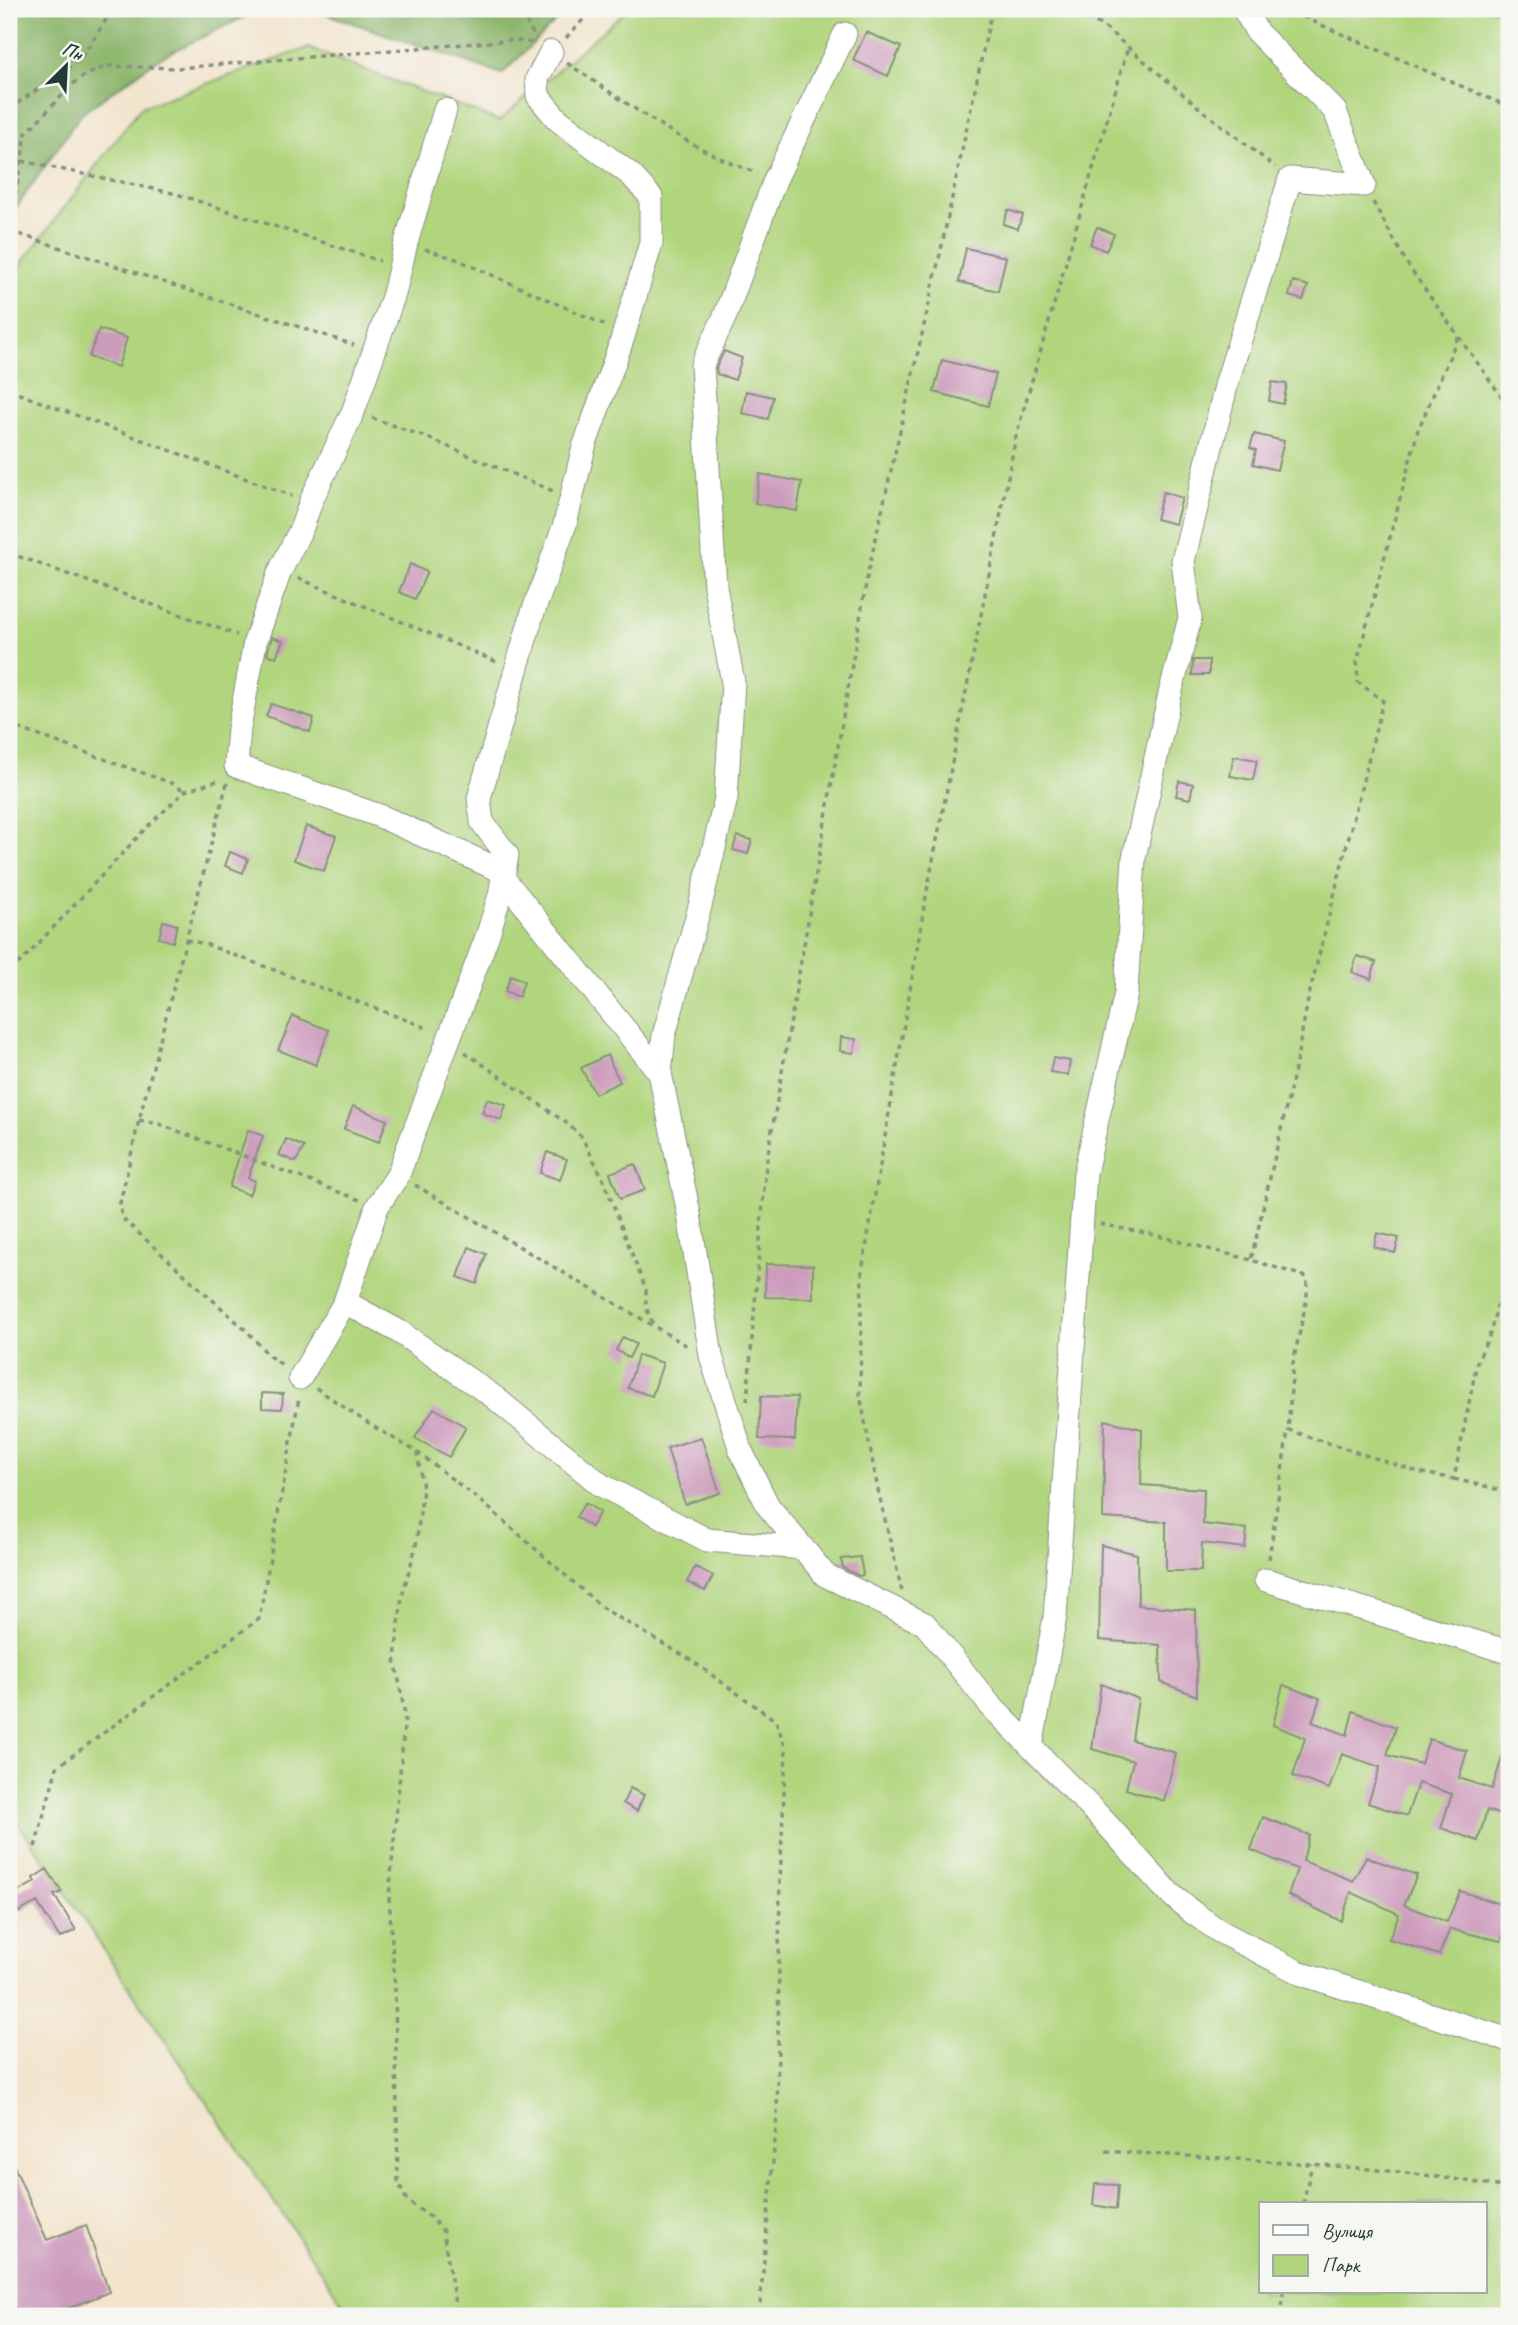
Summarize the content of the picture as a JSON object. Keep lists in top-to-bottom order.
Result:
{
  "legend": ["Вулиця", "Парк"],
  "north": "top right"
}
